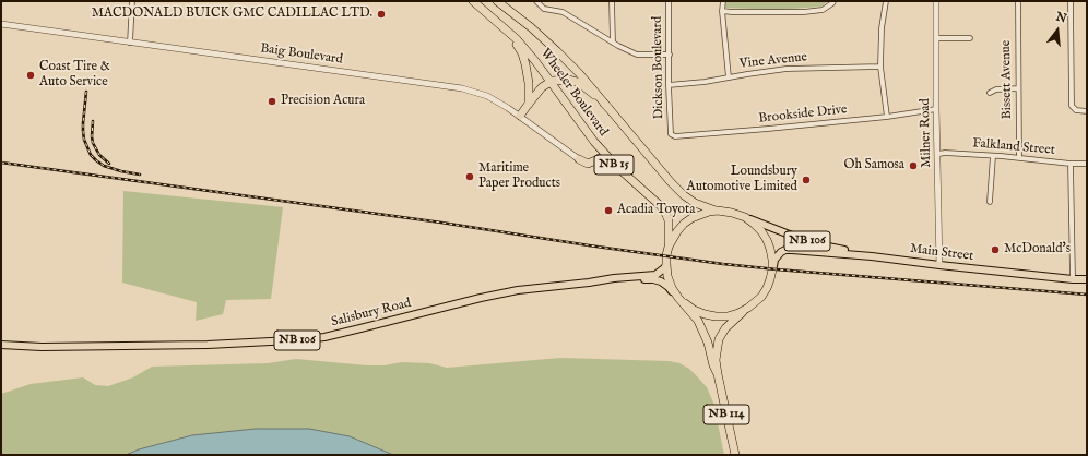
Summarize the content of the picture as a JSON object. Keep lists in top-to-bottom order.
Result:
{
  "streets": {
    "highway": ["Wheeler Boulevard", "NB 15", "NB 114"],
    "main road": ["NB 106", "Main Street", "Salisbury Road"],
    "street": [
      "Baig Boulevard",
      "Vine Avenue",
      "Dickson Boulevard",
      "Bissett Avenue",
      "Brookside Drive",
      "Milner Road",
      "Falkland Street"
    ]
  },
  "crossings": [
    ["Vine Avenue", "Dickson Boulevard"],
    ["Dickson Boulevard", "Brookside Drive"],
    ["Bissett Avenue", "Falkland Street"],
    ["Wheeler Boulevard", "Main Street"],
    ["Wheeler Boulevard", "Salisbury Road"],
    ["Wheeler Boulevard", "NB 114"],
    ["Brookside Drive", "Milner Road"],
    ["Milner Road", "Falkland Street"],
    ["Milner Road", "Main Street"],
    ["Main Street", "Salisbury Road"],
    ["Main Street", "NB 114"],
    ["Salisbury Road", "NB 114"]
  ],
  "places": [
    "MACDONALD BUICK GMC CADILLAC LTD.",
    "Coast Tire & Auto Service",
    "Precision Acura",
    "Oh Samosa",
    "Maritime Paper Products",
    "Loundsbury Automotive Limited",
    "Acadia Toyota",
    "McDonald's"
  ],
  "north": "top"
}
